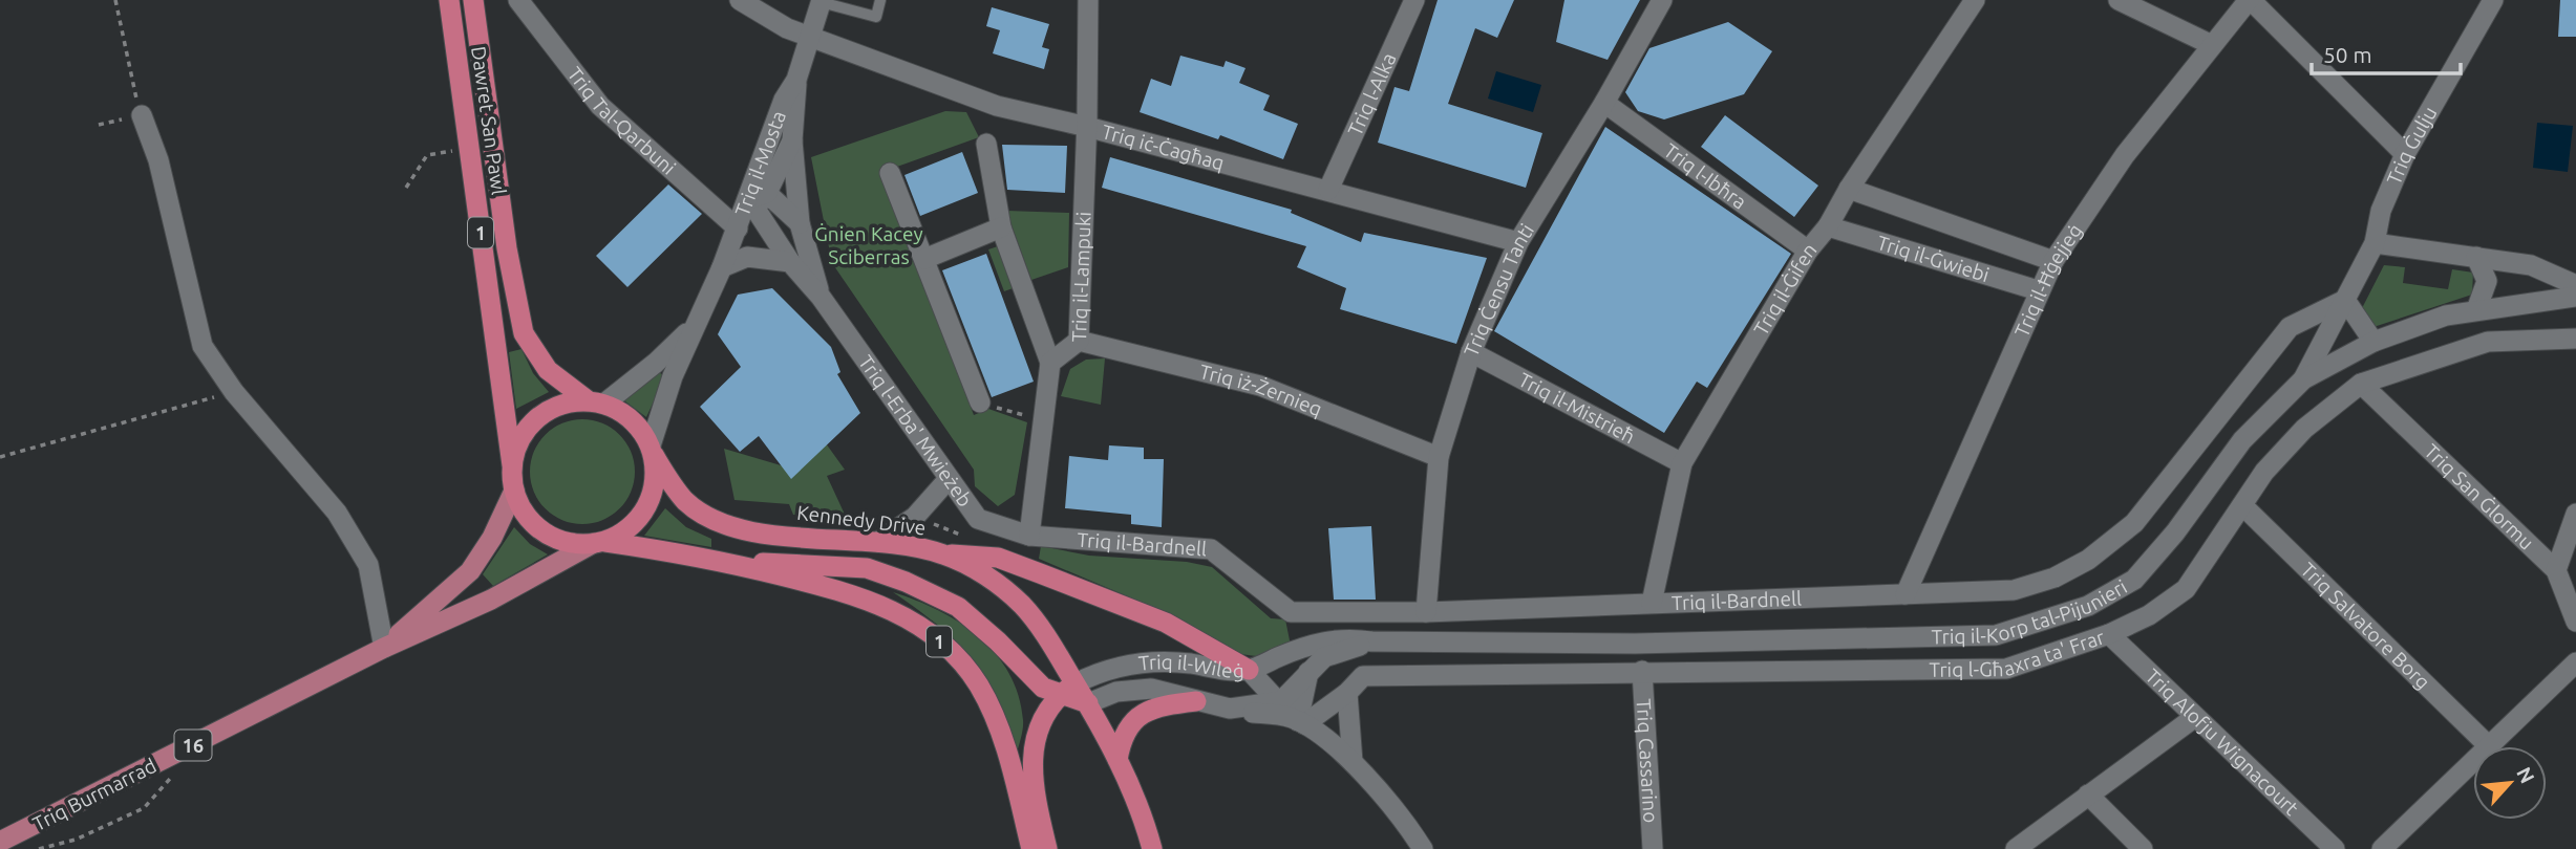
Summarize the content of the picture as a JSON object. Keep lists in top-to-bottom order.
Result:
{
  "streets": {
    "highway": ["Dawret San Pawl", "1", "Kennedy Drive"],
    "main road": ["16", "Triq Burmarrad"],
    "street": [
      "Triq l-Alka",
      "Triq Tal-Qarbuni",
      "Triq iċ-Ċagħaq",
      "Triq Ġulju",
      "Triq il-Mosta",
      "Triq l-Ibħra",
      "Triq il-Ġwiebi",
      "Triq il-Lampuki",
      "Triq il-Ħġejjeġ",
      "Triq il-Ġifen",
      "Triq Ċensu Tanti",
      "Triq iż-Żernieq",
      "Triq il-Mistrieħ",
      "Triq l-Erba' Mwieżeb",
      "Triq San Ġlormu",
      "Triq il-Bardnell",
      "Triq il-Korp tal-Pijunieri",
      "Triq Salvatore Borg",
      "Triq l-Għaxra ta' Frar",
      "Triq il-Wileġ",
      "Triq Alofju Wignacourt",
      "Triq Cassarino"
    ]
  },
  "crossings": [
    ["Triq l-Alka", "Triq iċ-Ċagħaq"],
    ["Triq Tal-Qarbuni", "Triq il-Mosta"],
    ["Dawret San Pawl", "Triq il-Mosta"],
    ["Dawret San Pawl", "1"],
    ["Dawret San Pawl", "Kennedy Drive"],
    ["Dawret San Pawl", "Triq Burmarrad"],
    ["Triq iċ-Ċagħaq", "Triq il-Mosta"],
    ["Triq iċ-Ċagħaq", "Triq il-Lampuki"],
    ["Triq iċ-Ċagħaq", "Triq Ċensu Tanti"],
    ["Triq Ġulju", "Triq il-Bardnell"],
    ["Triq Ġulju", "Triq il-Korp tal-Pijunieri"],
    ["Triq il-Mosta", "1"],
    ["Triq il-Mosta", "Triq l-Erba' Mwieżeb"],
    ["Triq il-Mosta", "Kennedy Drive"],
    ["Triq il-Mosta", "Triq Burmarrad"],
    ["Triq l-Ibħra", "Triq il-Ġifen"],
    ["Triq l-Ibħra", "Triq Ċensu Tanti"],
    ["1", "Kennedy Drive"],
    ["1", "Triq Burmarrad"],
    ["Triq il-Ġwiebi", "Triq il-Ħġejjeġ"],
    ["Triq il-Ġwiebi", "Triq il-Ġifen"],
    ["Triq il-Lampuki", "Triq iż-Żernieq"],
    ["Triq il-Lampuki", "Triq l-Erba' Mwieżeb"],
    ["Triq il-Lampuki", "Triq il-Bardnell"],
    ["Triq il-Ħġejjeġ", "Triq il-Bardnell"],
    ["Triq il-Ġifen", "Triq il-Mistrieħ"],
    ["Triq il-Ġifen", "Triq il-Bardnell"],
    ["Triq Ċensu Tanti", "Triq iż-Żernieq"],
    ["Triq Ċensu Tanti", "Triq il-Mistrieħ"],
    ["Triq Ċensu Tanti", "Triq il-Bardnell"],
    ["Triq l-Erba' Mwieżeb", "Triq il-Bardnell"],
    ["Triq San Ġlormu", "Triq l-Għaxra ta' Frar"],
    ["Kennedy Drive", "Triq il-Wileġ"],
    ["Kennedy Drive", "Triq Burmarrad"],
    ["Triq il-Korp tal-Pijunieri", "Triq l-Għaxra ta' Frar"],
    ["Triq il-Korp tal-Pijunieri", "Triq il-Wileġ"],
    ["Triq Salvatore Borg", "Triq l-Għaxra ta' Frar"],
    ["Triq l-Għaxra ta' Frar", "Triq il-Wileġ"],
    ["Triq l-Għaxra ta' Frar", "Triq Alofju Wignacourt"],
    ["Triq l-Għaxra ta' Frar", "Triq Cassarino"]
  ],
  "parks": ["Ġnien Kacey Sciberras"],
  "scale_bar": "50 m",
  "north": "top right"
}
